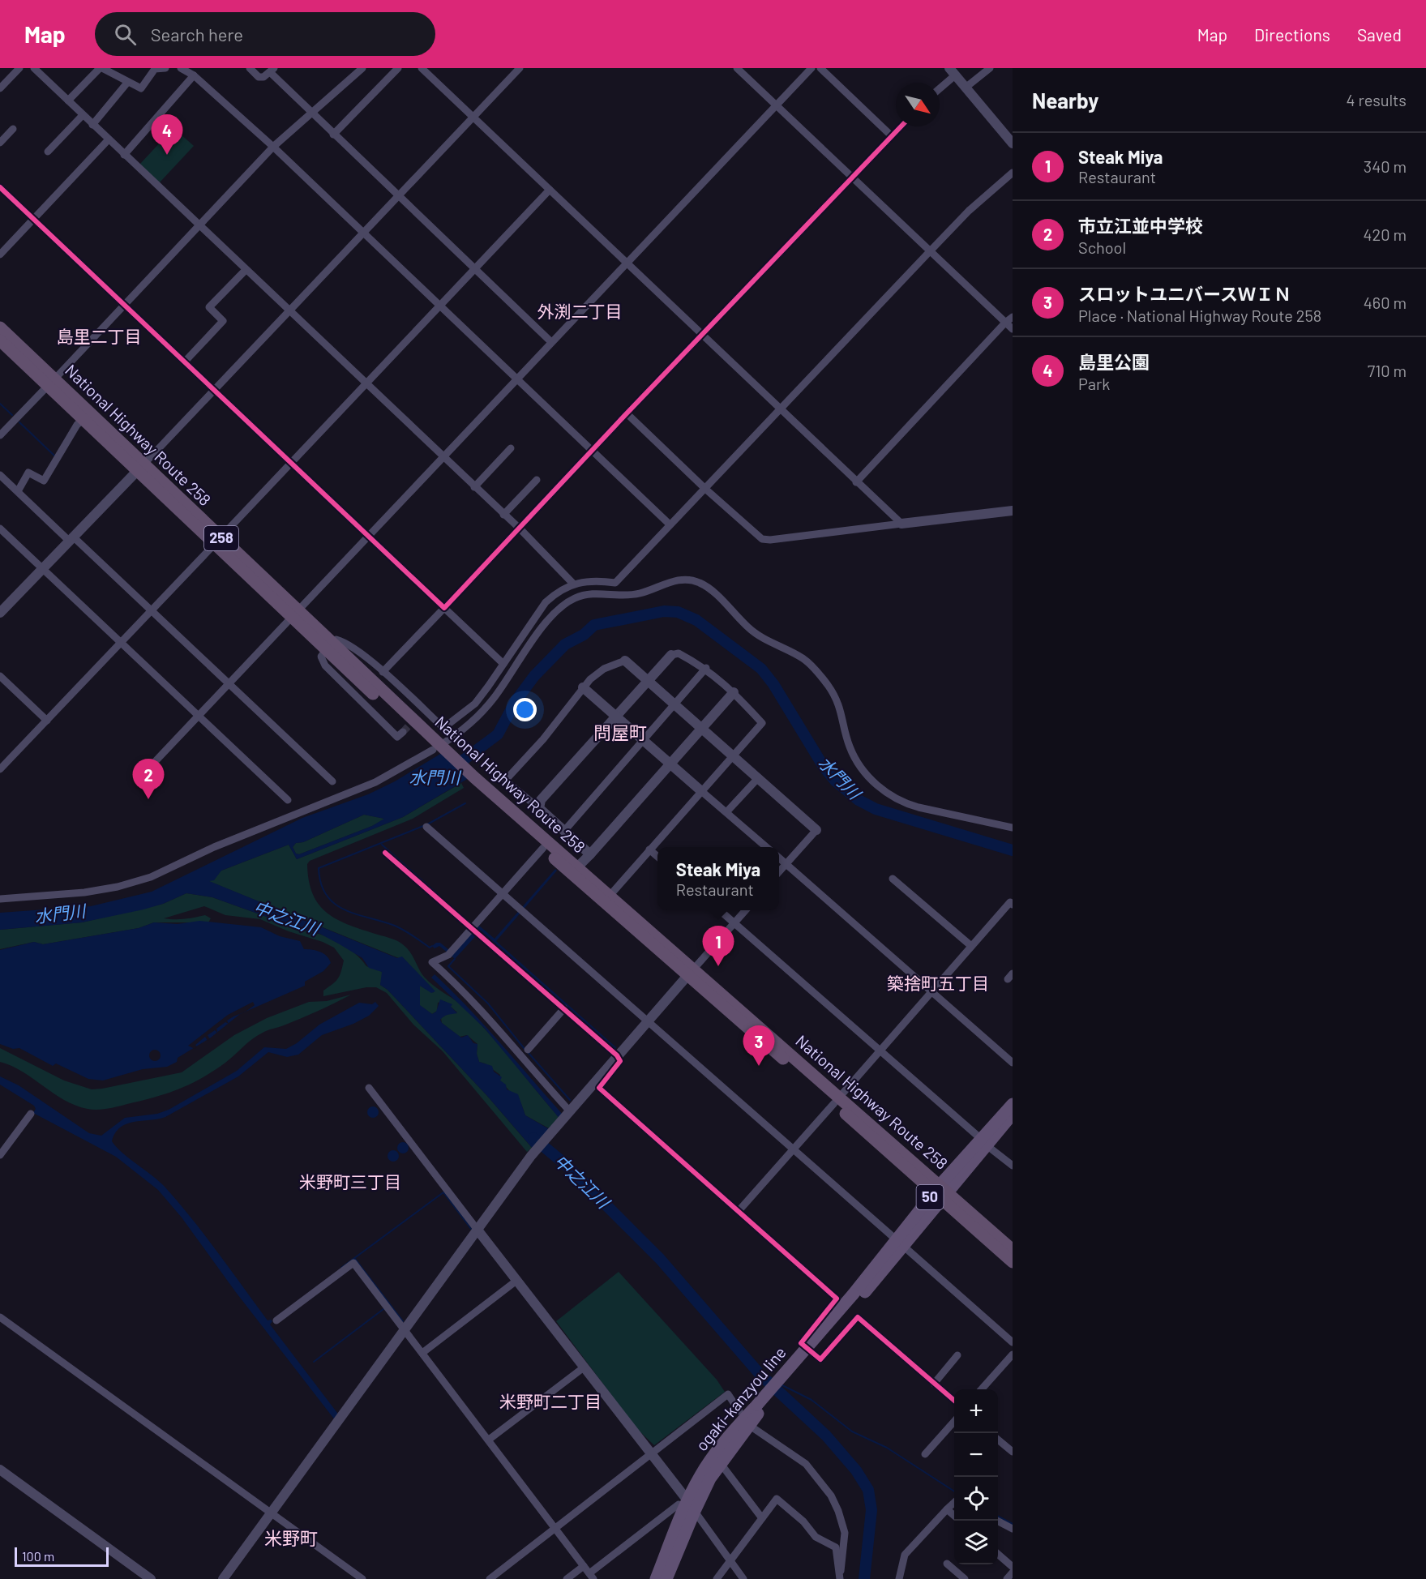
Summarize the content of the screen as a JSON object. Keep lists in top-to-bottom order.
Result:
{
  "streets": {
    "highway": ["National Highway Route 258", "258"],
    "main road": ["50", "ogaki-kanzyou line"]
  },
  "crossings": [
    ["National Highway Route 258", "ogaki-kanzyou line"]
  ],
  "districts": [
    "外渕二丁目",
    "島里二丁目",
    "問屋町",
    "築捨町五丁目",
    "米野町三丁目",
    "米野町二丁目",
    "米野町"
  ],
  "water": ["水門川", "中之江川"],
  "scale_bar": "100 m",
  "north": "bottom right",
  "page": {
    "header": "Map",
    "search": "Search here",
    "nav": ["Map", "Directions", "Saved"],
    "heading": ["Nearby", "4 results"],
    "pins": [
      "4",
      "2",
      "1",
      "3"
    ],
    "list": [
      {
        "mark": "1",
        "name": "Steak Miya",
        "note": "Restaurant",
        "value": "340 m"
      },
      {
        "mark": "2",
        "name": "市立江並中学校",
        "note": "School",
        "value": "420 m"
      },
      {
        "mark": "3",
        "name": "スロットユニバースＷＩＮ",
        "note": "Place · National Highway Route 258",
        "value": "460 m"
      },
      {
        "mark": "4",
        "name": "島里公園",
        "note": "Park",
        "value": "710 m"
      }
    ],
    "popup": ["Steak Miya", "Restaurant"],
    "map_buttons": ["+", "−"],
    "scale": "100 m"
  }
}
